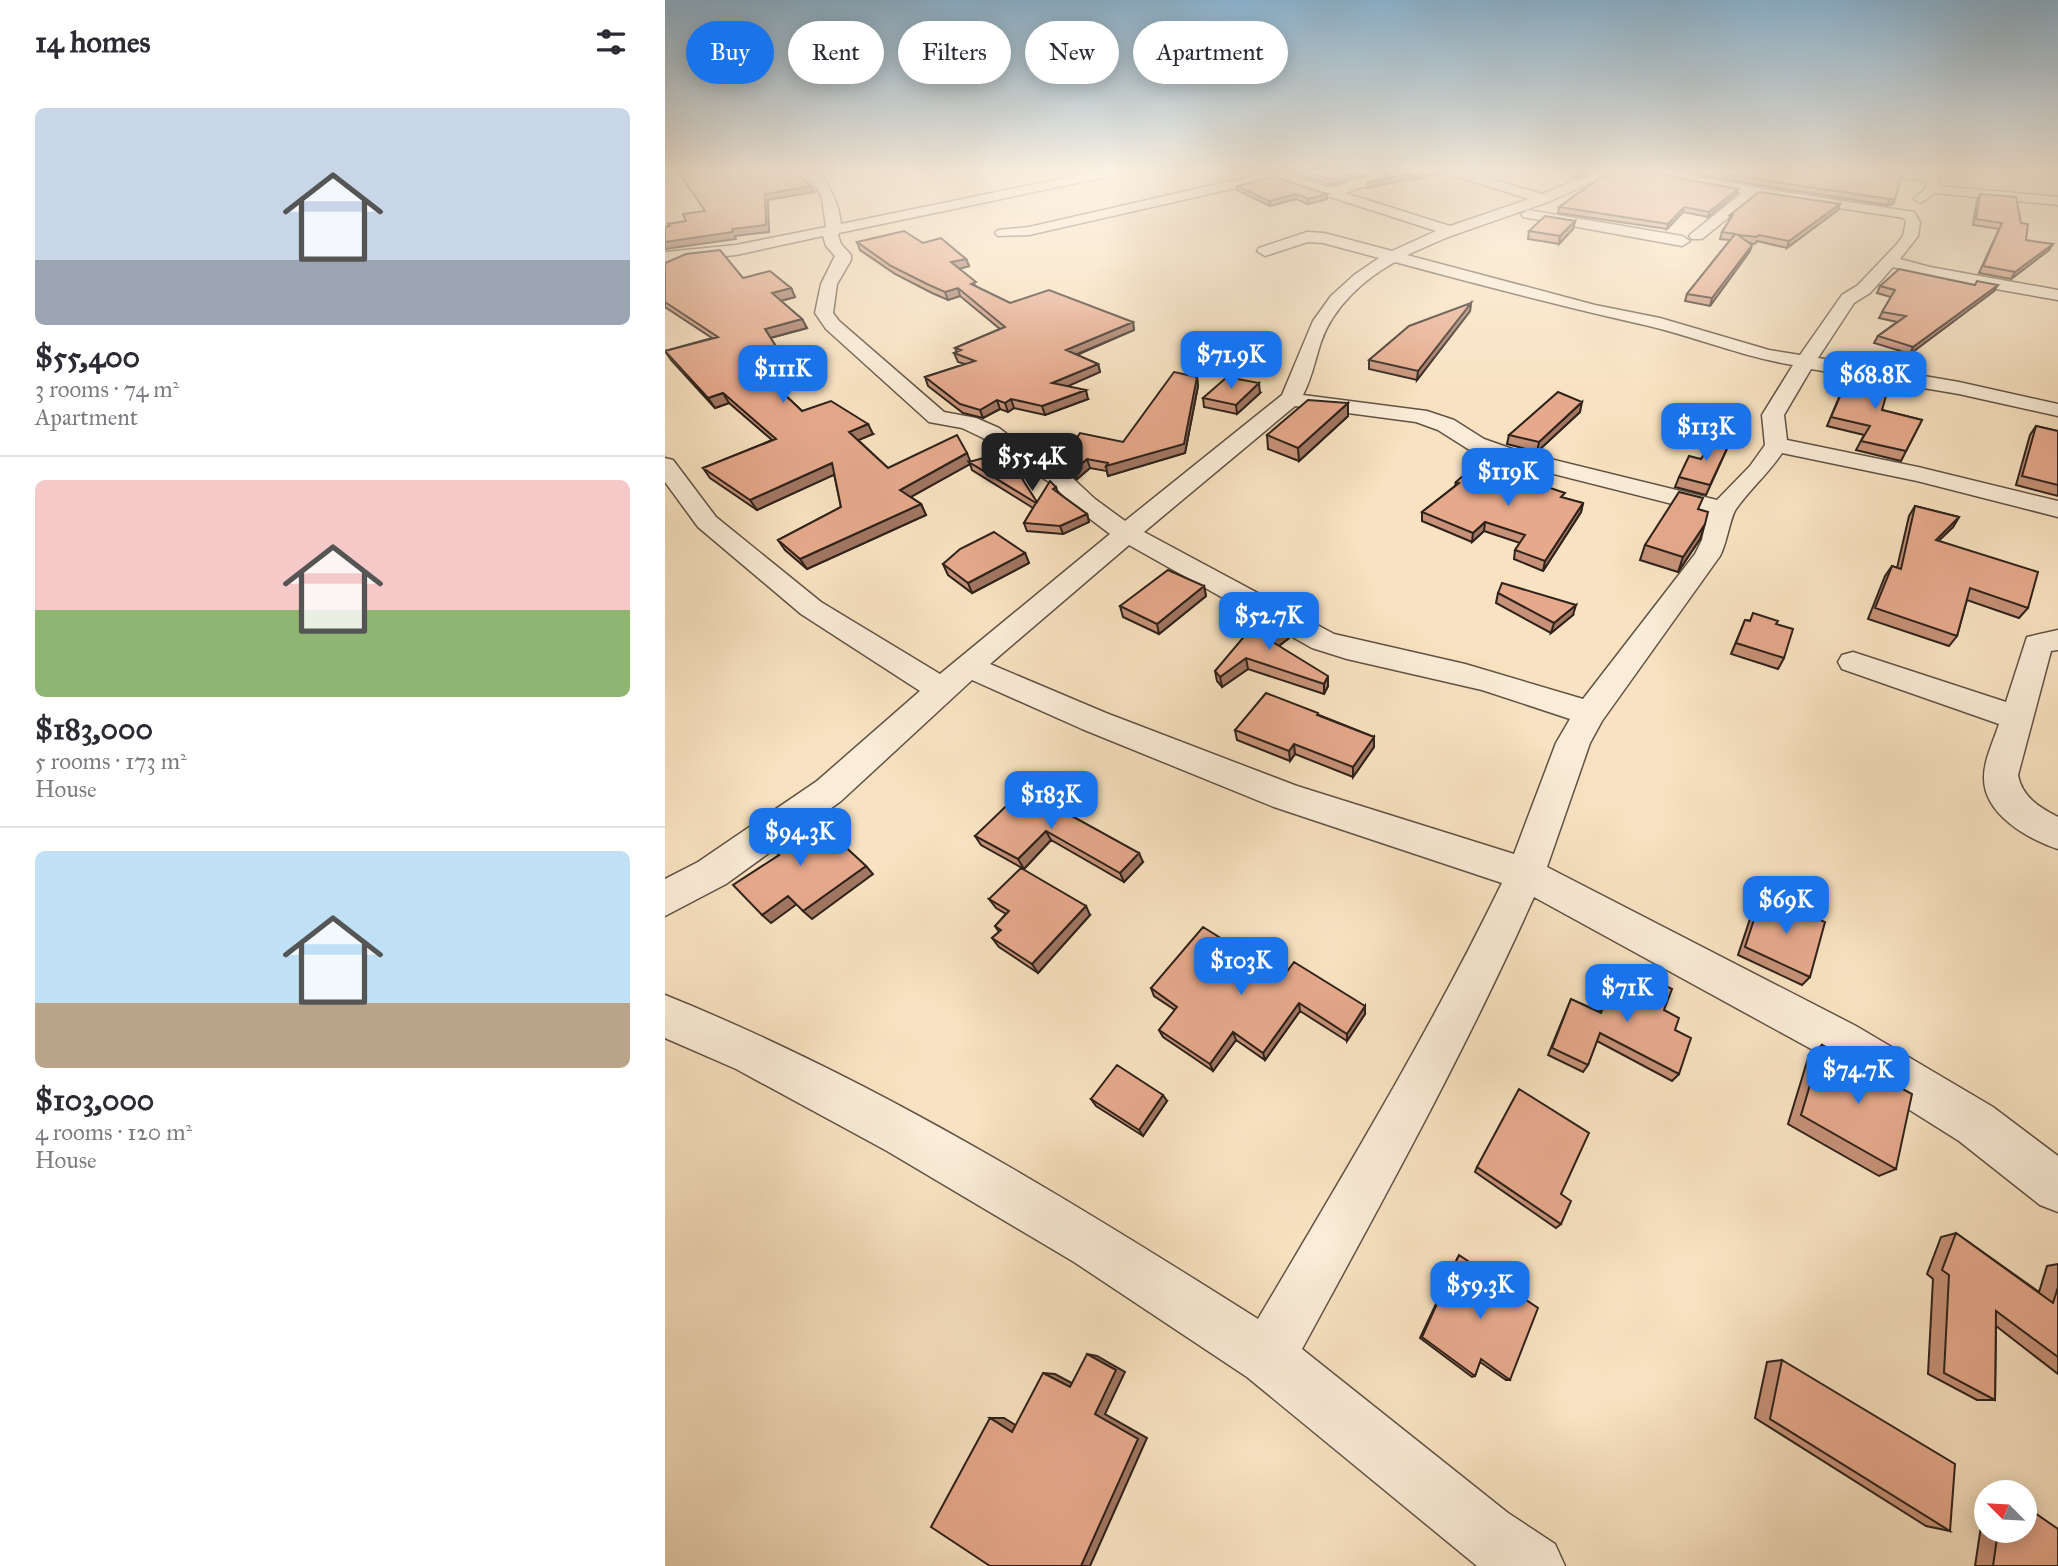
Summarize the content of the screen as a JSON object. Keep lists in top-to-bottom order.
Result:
{
  "north": "top left",
  "page": {
    "heading": "14 homes",
    "chip": [
      "Buy",
      "Rent",
      "Filters",
      "New",
      "Apartment"
    ],
    "list": [
      {
        "name": "$55,400",
        "note": "3 rooms · 74 m² · Apartment"
      },
      {
        "name": "$183,000",
        "note": "5 rooms · 173 m² · House"
      },
      {
        "name": "$103,000",
        "note": "4 rooms · 120 m² · House"
      }
    ],
    "price": [
      "$71.9K",
      "$111K",
      "$68.8K",
      "$113K",
      "$55.4K",
      "$119K",
      "$52.7K",
      "$183K",
      "$94.3K",
      "$69K",
      "$103K",
      "$71K",
      "$74.7K",
      "$59.3K"
    ]
  }
}
